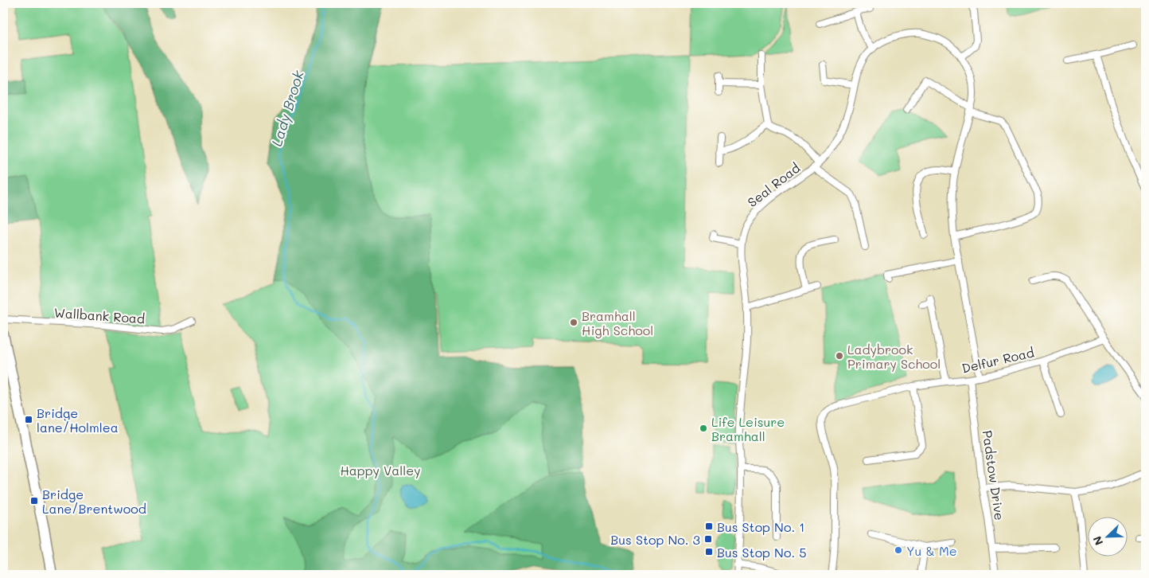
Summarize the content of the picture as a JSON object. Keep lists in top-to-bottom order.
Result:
{
  "streets": {
    "street": [
      "Seal Road",
      "Wallbank Road",
      "Delfur Road",
      "Padstow Drive"
    ]
  },
  "crossings": [
    ["Seal Road", "Delfur Road"],
    ["Delfur Road", "Padstow Drive"]
  ],
  "water": ["Lady Brook"],
  "parks": ["Happy Valley"],
  "places": {
    "other": [
      "Bramhall High School",
      "Ladybrook Primary School",
      "Life Leisure Bramhall",
      "Yu & Me"
    ],
    "transit": [
      "Bridge lane/Holmlea",
      "Bridge Lane/Brentwood",
      "Bus Stop No. 1",
      "Bus Stop No. 3",
      "Bus Stop No. 5"
    ]
  },
  "north": "bottom left"
}
